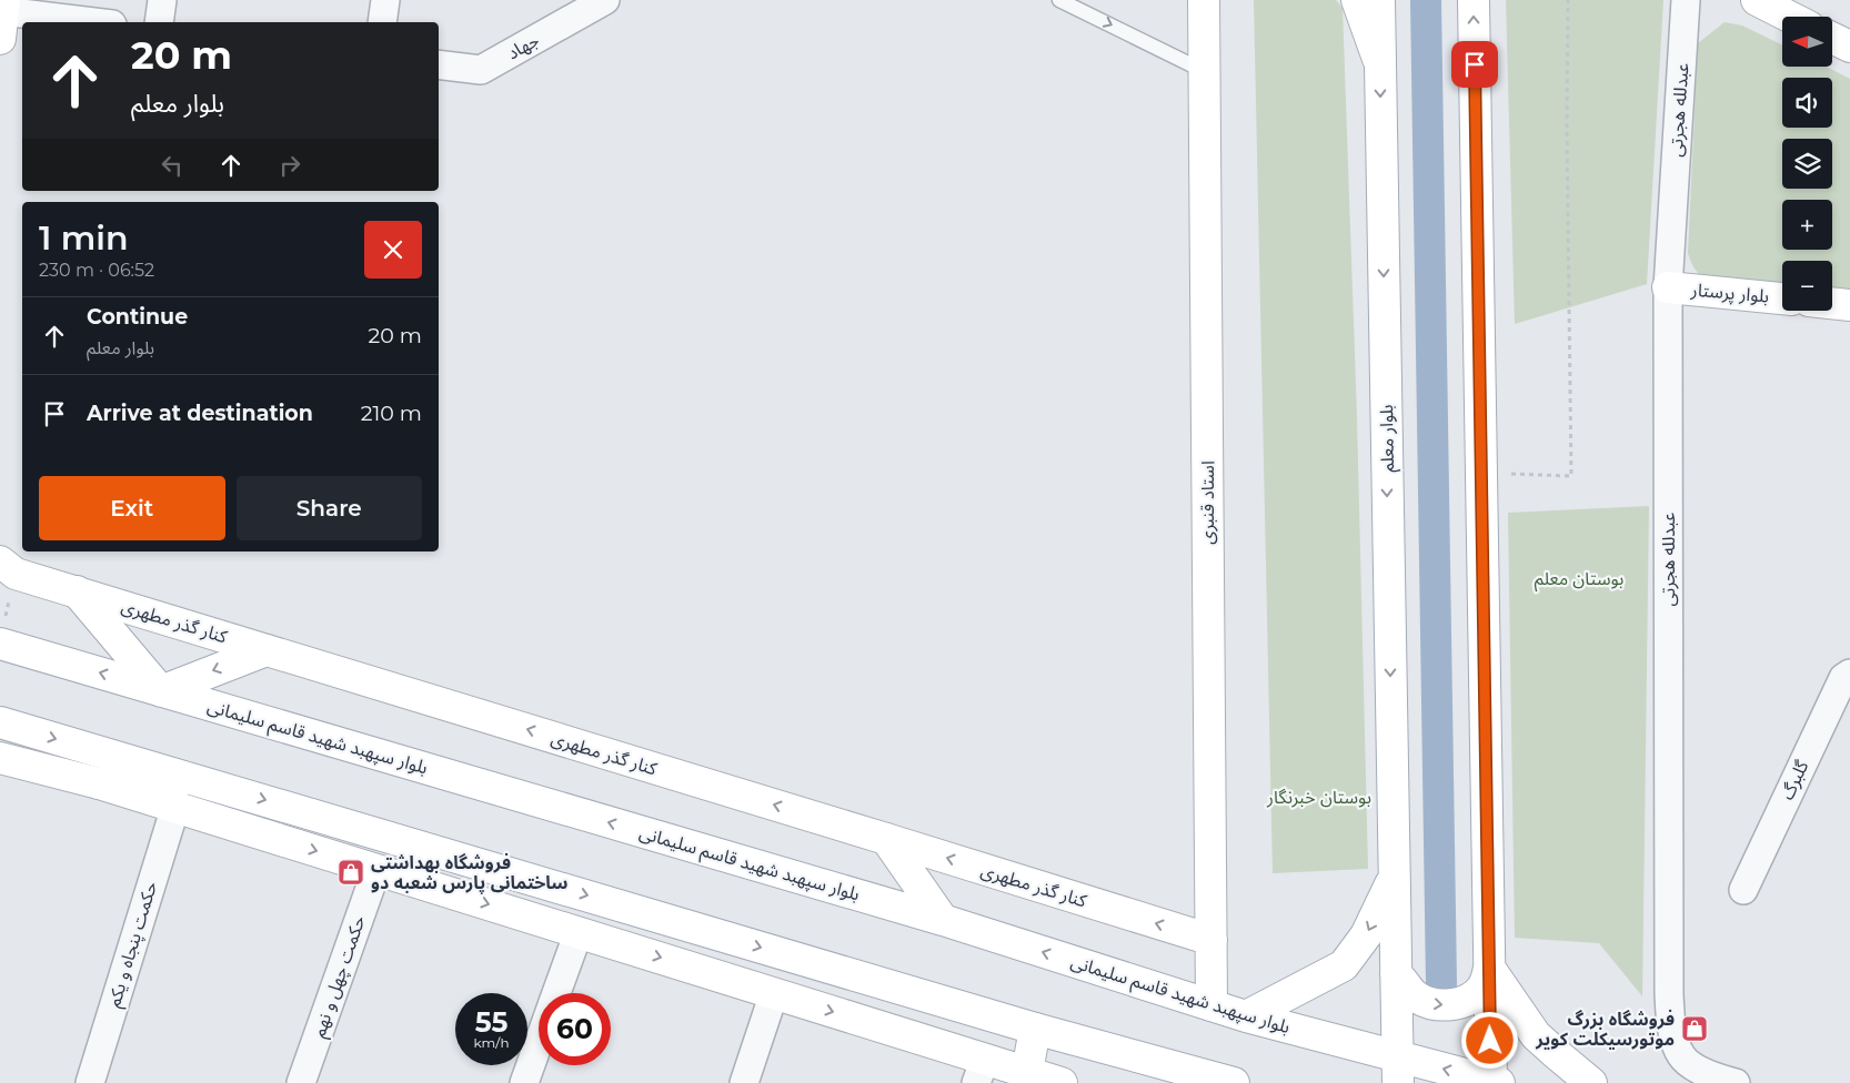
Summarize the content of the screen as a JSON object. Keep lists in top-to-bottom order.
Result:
{
  "streets": {
    "main road": [
      "بلوار پرستار",
      "بلوار معلم",
      "استاد قنبری",
      "کنار گذر مطهری",
      "بلوار سپهبد شهید قاسم سلیمانی"
    ],
    "street": [
      "جهاد",
      "عبدلله هجرتی",
      "گلبرگ",
      "حکمت پنجاه و یکم",
      "حکمت چهل و نهم"
    ]
  },
  "crossings": [
    ["عبدلله هجرتی", "بلوار پرستار"],
    ["بلوار معلم", "بلوار سپهبد شهید قاسم سلیمانی"],
    ["استاد قنبری", "کنار گذر مطهری"],
    ["استاد قنبری", "بلوار سپهبد شهید قاسم سلیمانی"]
  ],
  "parks": ["بوستان معلم", "بوستان خبرنگار"],
  "places": {
    "shop": ["فروشگاه بهداشتی ساختمانی پارس شعبه دو", "فروشگاه بزرگ موتورسیکلت کویر"]
  },
  "north": "left",
  "page": {
    "map_buttons": ["+", "−"],
    "turn": ["20 m", "بلوار معلم"],
    "heading": ["1 min", "230 m · 06:52"],
    "list": [
      {
        "name": "Continue",
        "note": "بلوار معلم",
        "value": "20 m"
      },
      {
        "name": "Arrive at destination",
        "value": "210 m"
      }
    ],
    "buttons": ["Exit", "Share"],
    "speed": "55 km/h",
    "limit": "60"
  }
}
